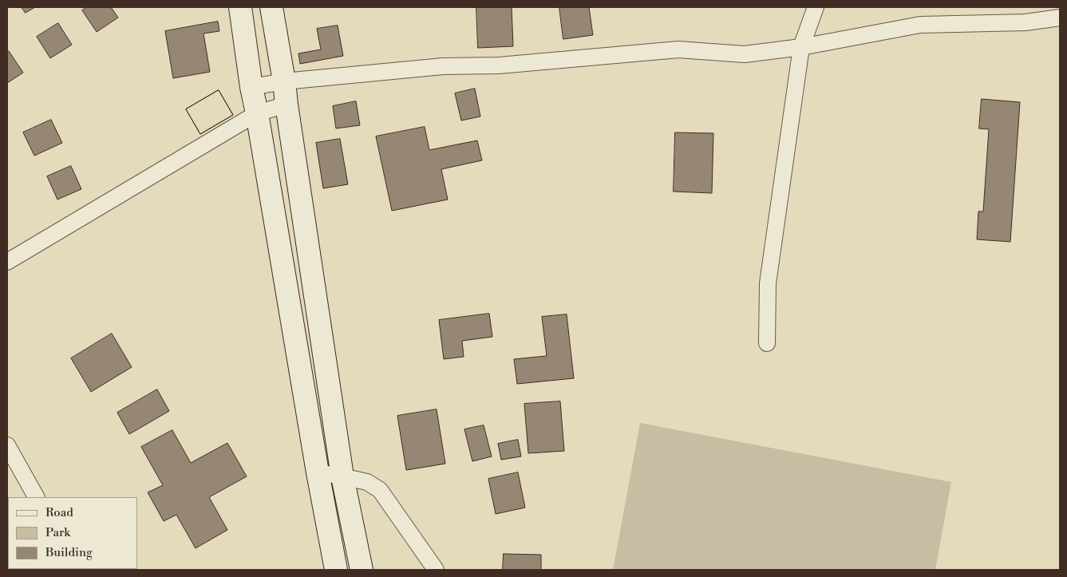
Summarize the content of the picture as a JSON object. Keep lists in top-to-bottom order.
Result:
{
  "legend": ["Road", "Park", "Building"]
}
